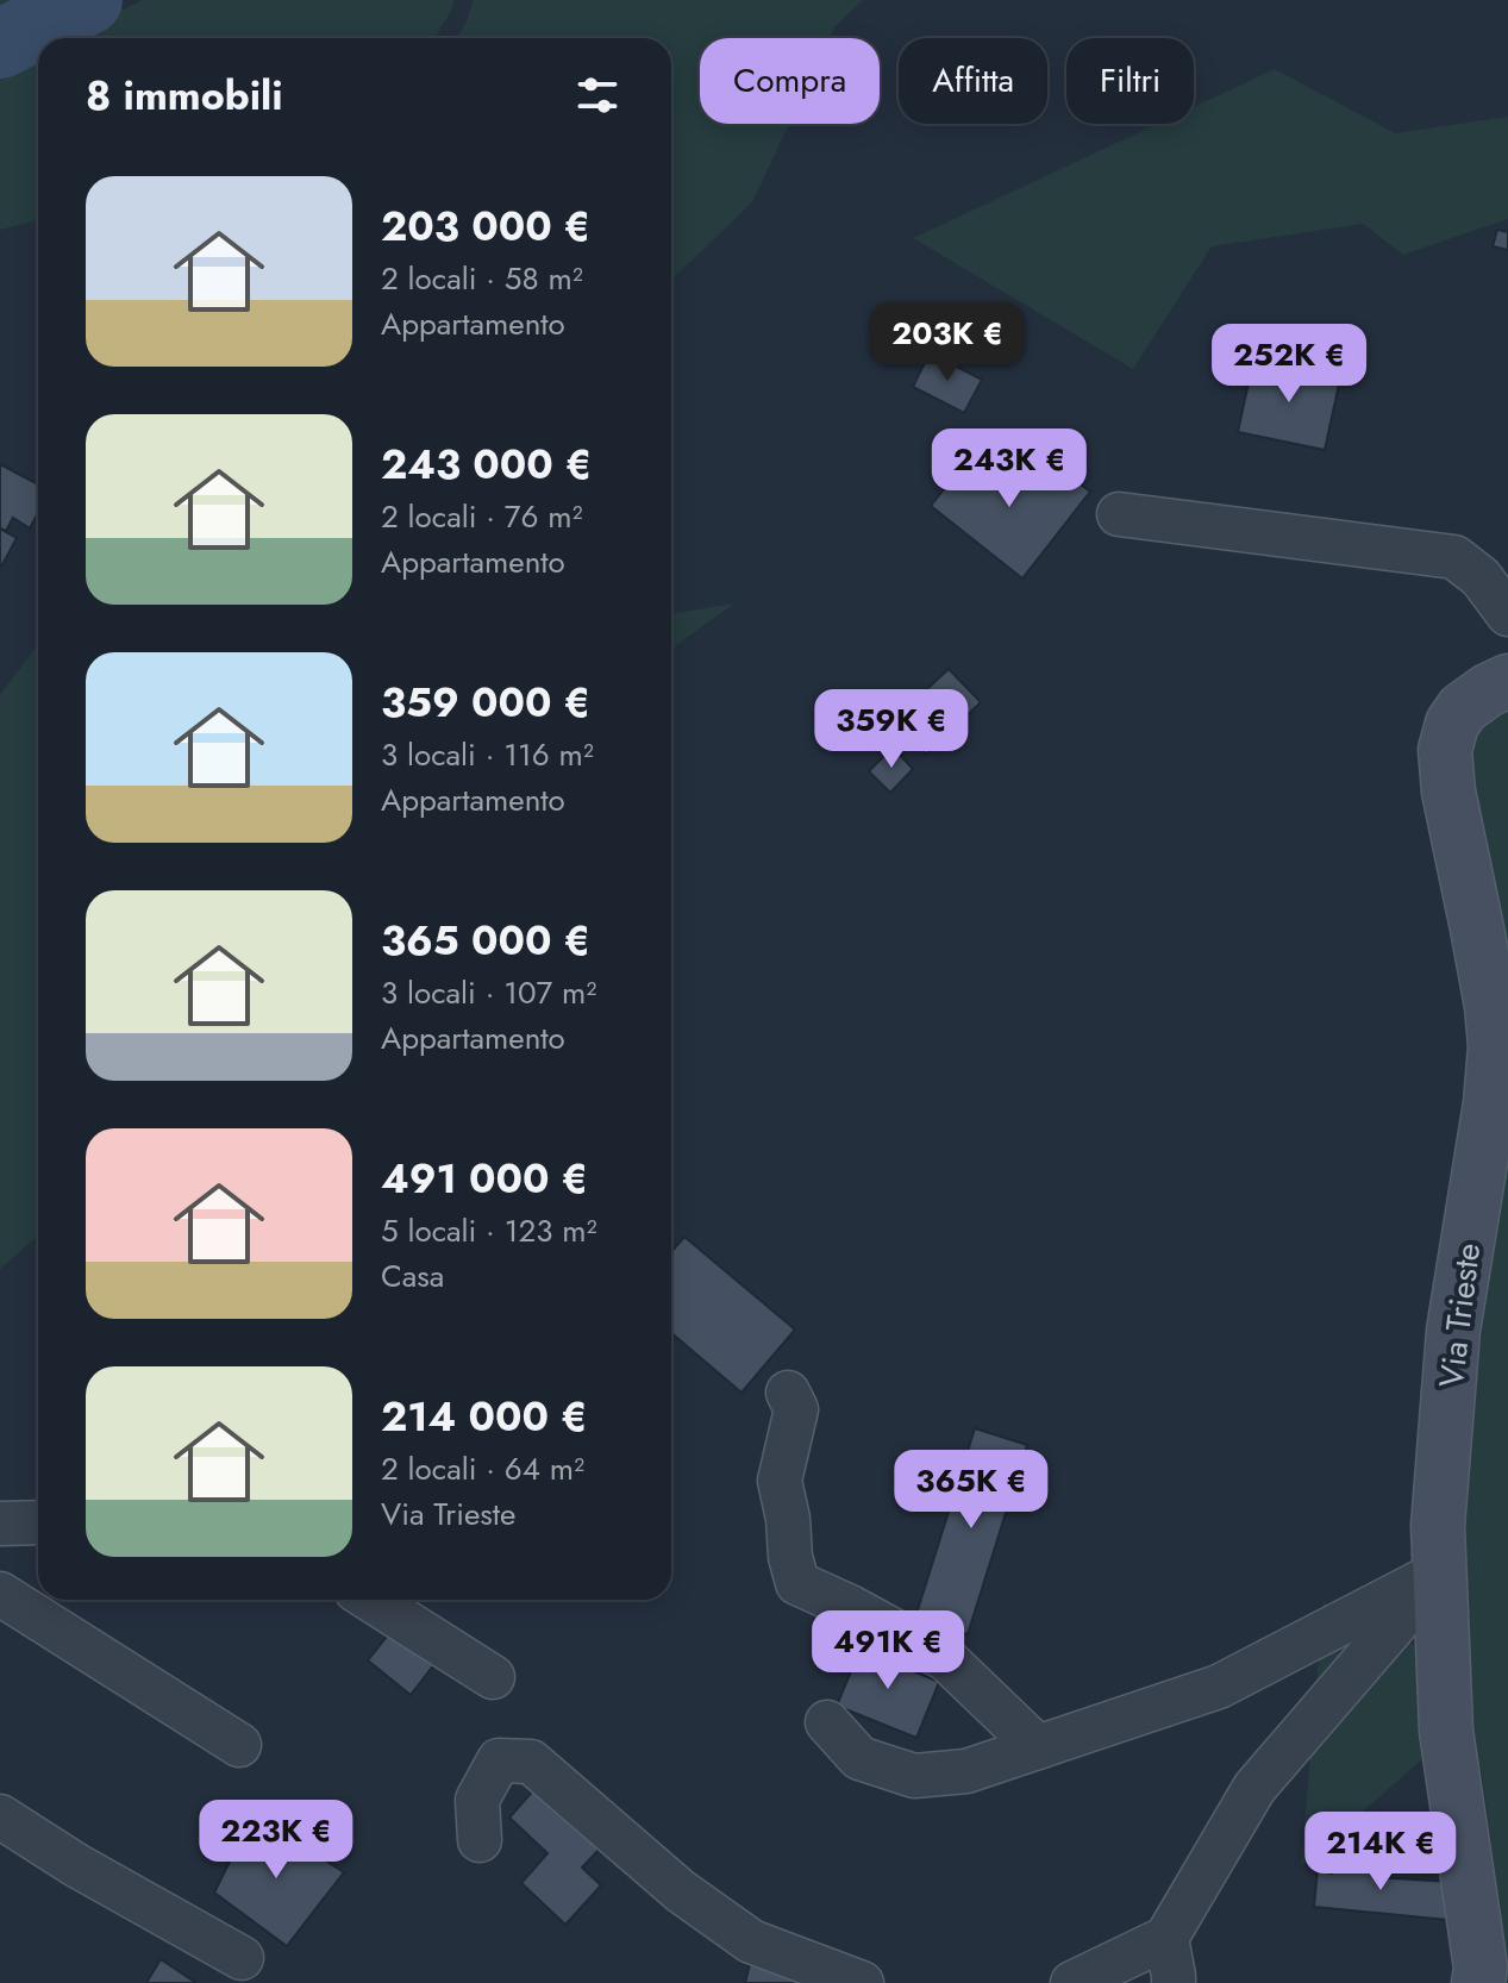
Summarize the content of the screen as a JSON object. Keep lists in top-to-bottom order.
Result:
{
  "streets": {
    "street": ["Via Trieste"]
  },
  "page": {
    "chip": ["Compra", "Affitta", "Filtri"],
    "heading": "8 immobili",
    "list": [
      {
        "name": "203 000 €",
        "note": "2 locali · 58 m² · Appartamento"
      },
      {
        "name": "243 000 €",
        "note": "2 locali · 76 m² · Appartamento"
      },
      {
        "name": "359 000 €",
        "note": "3 locali · 116 m² · Appartamento"
      },
      {
        "name": "365 000 €",
        "note": "3 locali · 107 m² · Appartamento"
      },
      {
        "name": "491 000 €",
        "note": "5 locali · 123 m² · Casa"
      },
      {
        "name": "214 000 €",
        "note": "2 locali · 64 m² · Via Trieste"
      }
    ],
    "price": [
      "203K €",
      "252K €",
      "243K €",
      "359K €",
      "365K €",
      "491K €",
      "223K €",
      "214K €"
    ]
  }
}
